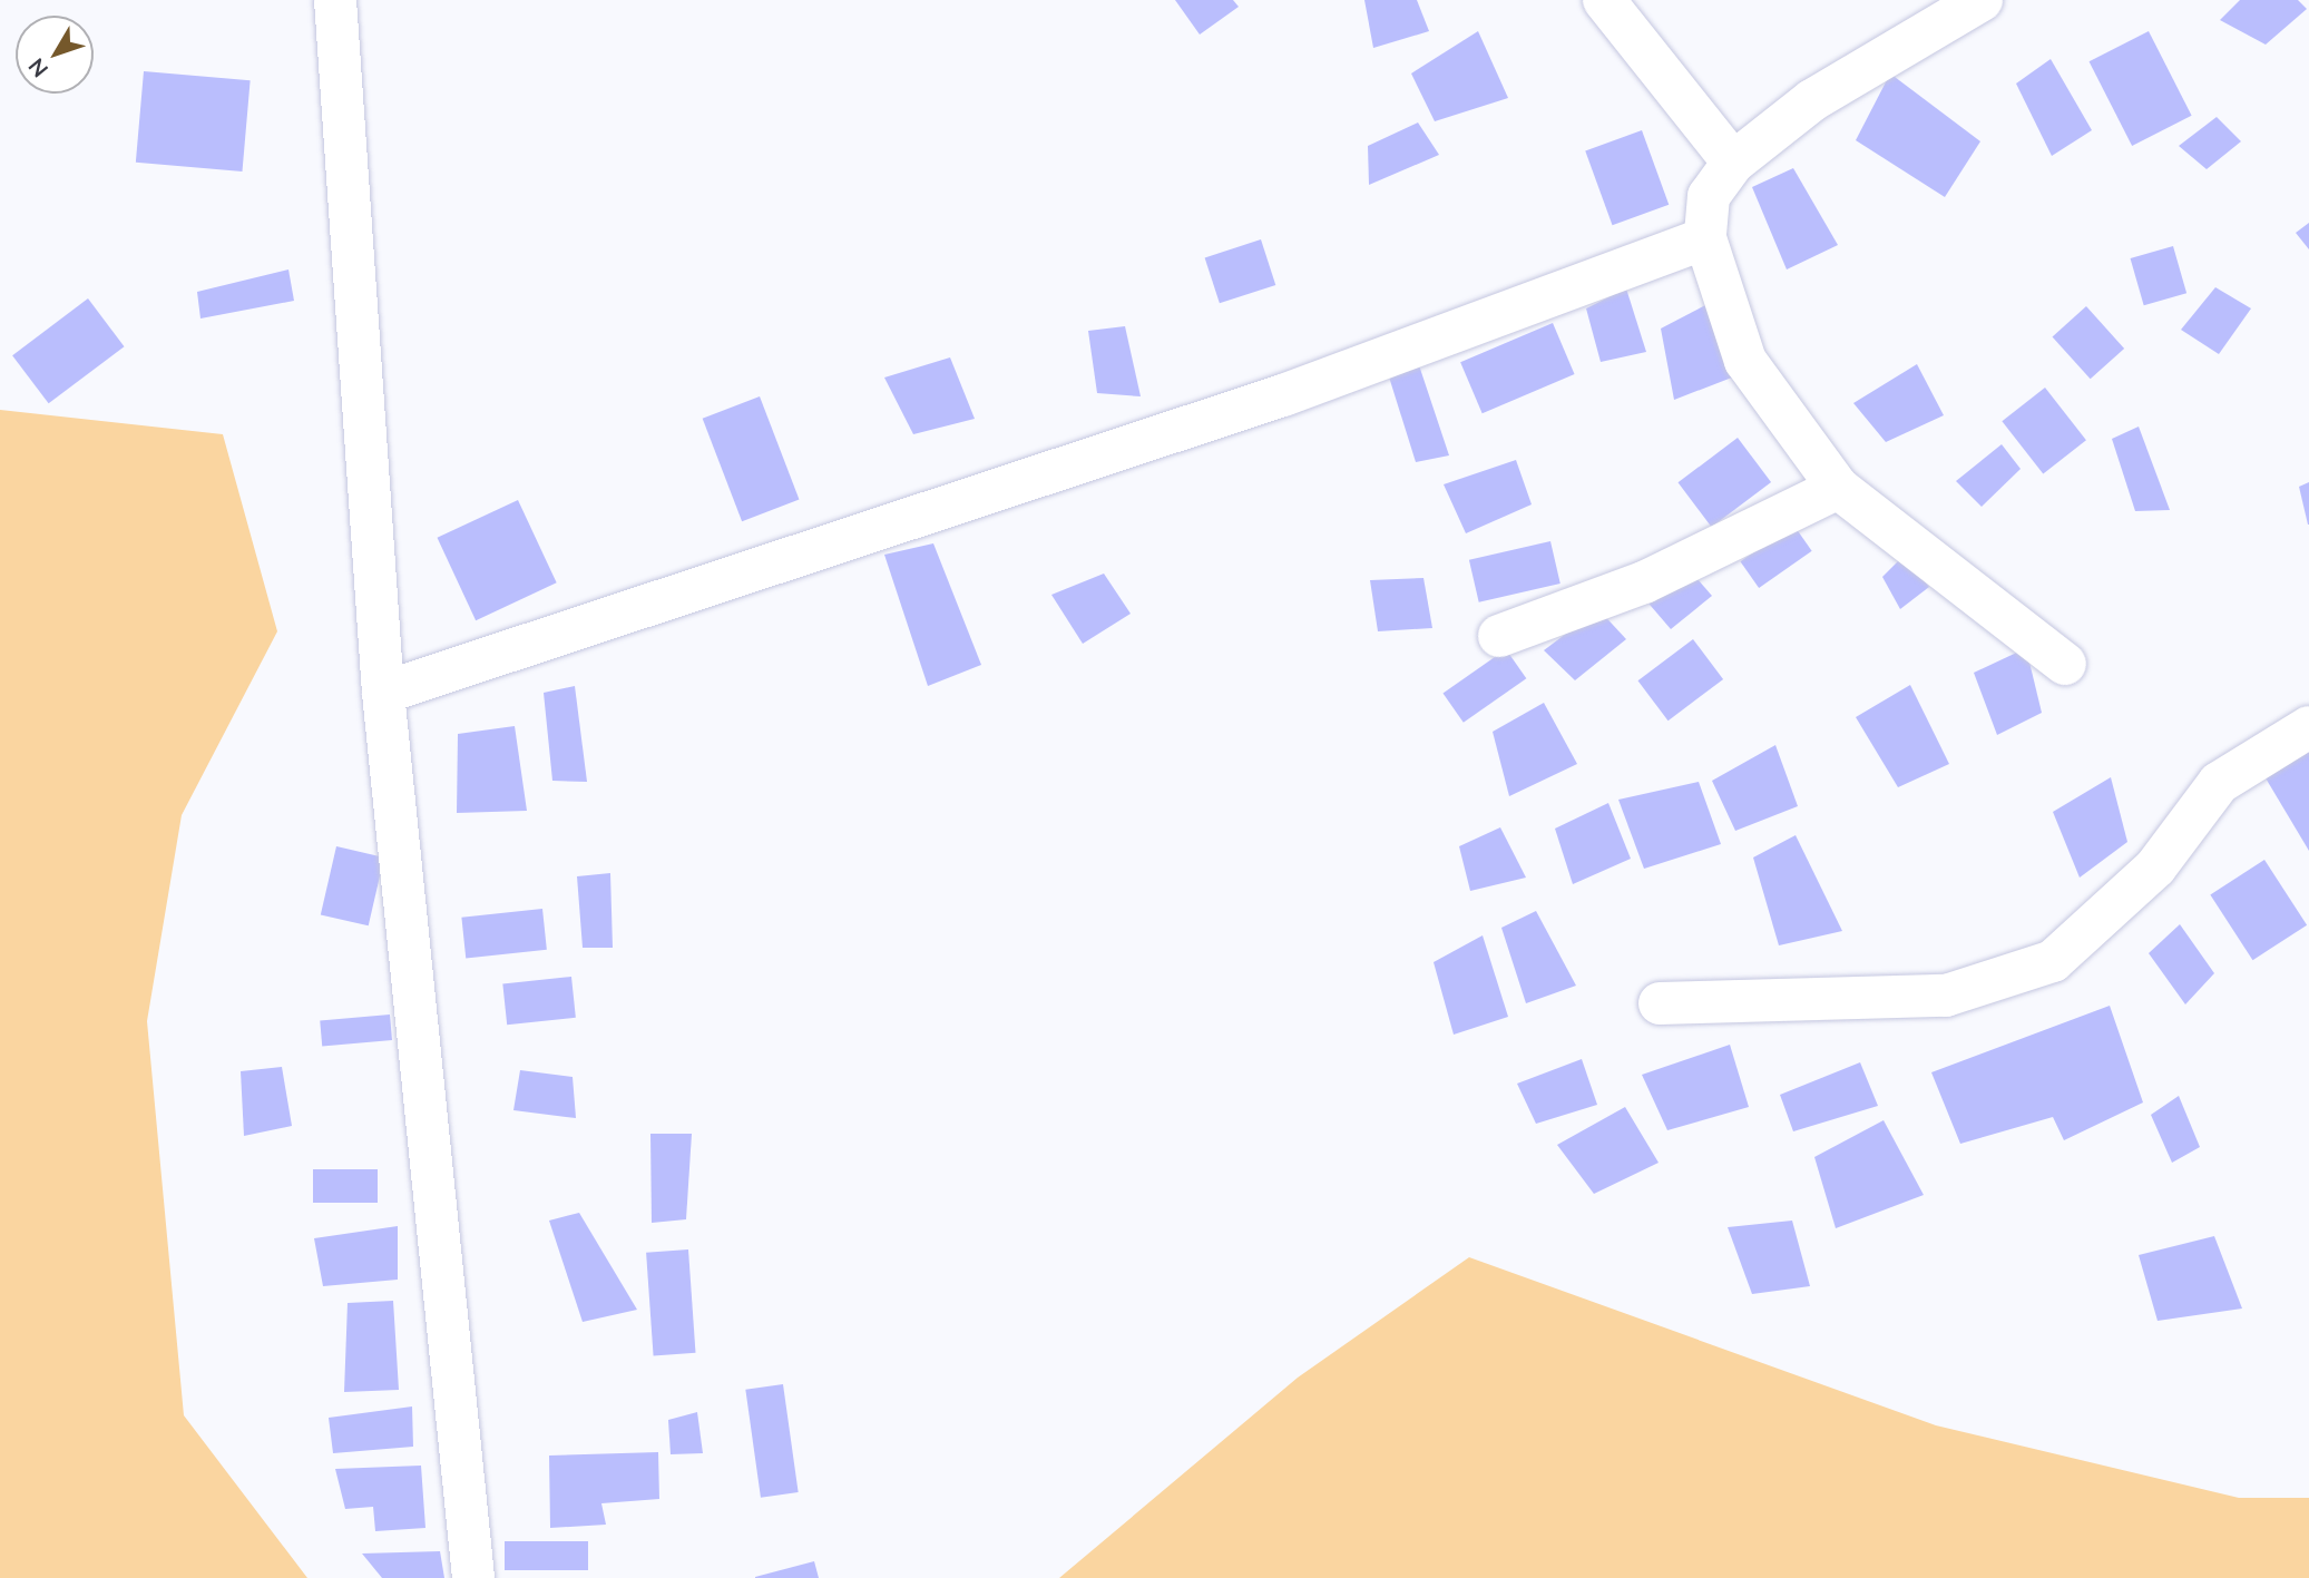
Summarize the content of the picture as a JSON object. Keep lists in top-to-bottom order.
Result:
{
  "north": "bottom left"
}
